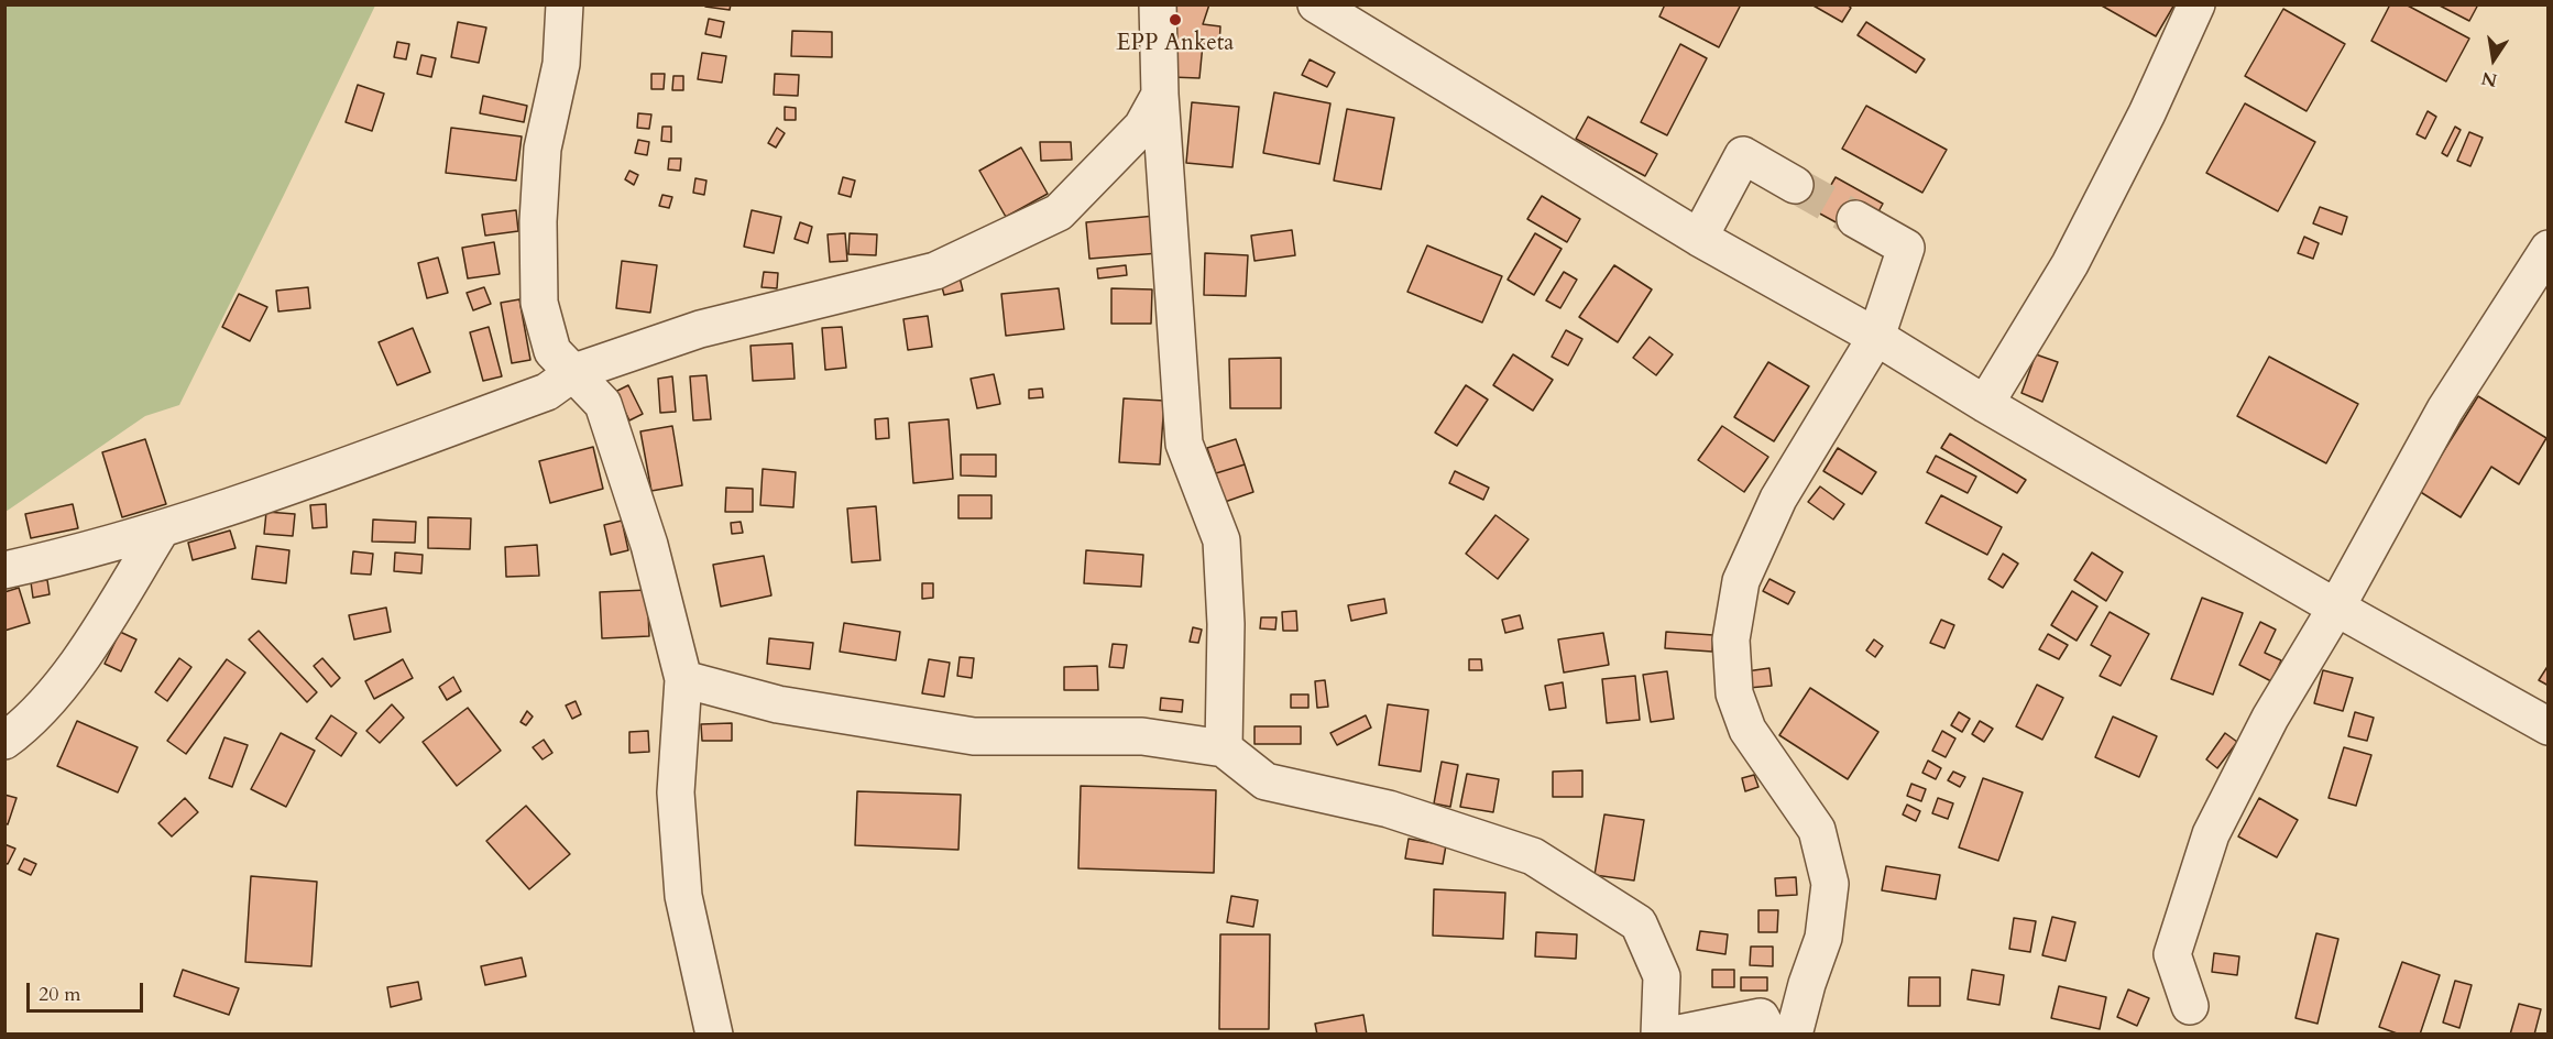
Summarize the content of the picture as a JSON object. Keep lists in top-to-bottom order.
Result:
{
  "places": ["EPP Anketa"],
  "scale_bar": "20 m",
  "north": "bottom"
}
